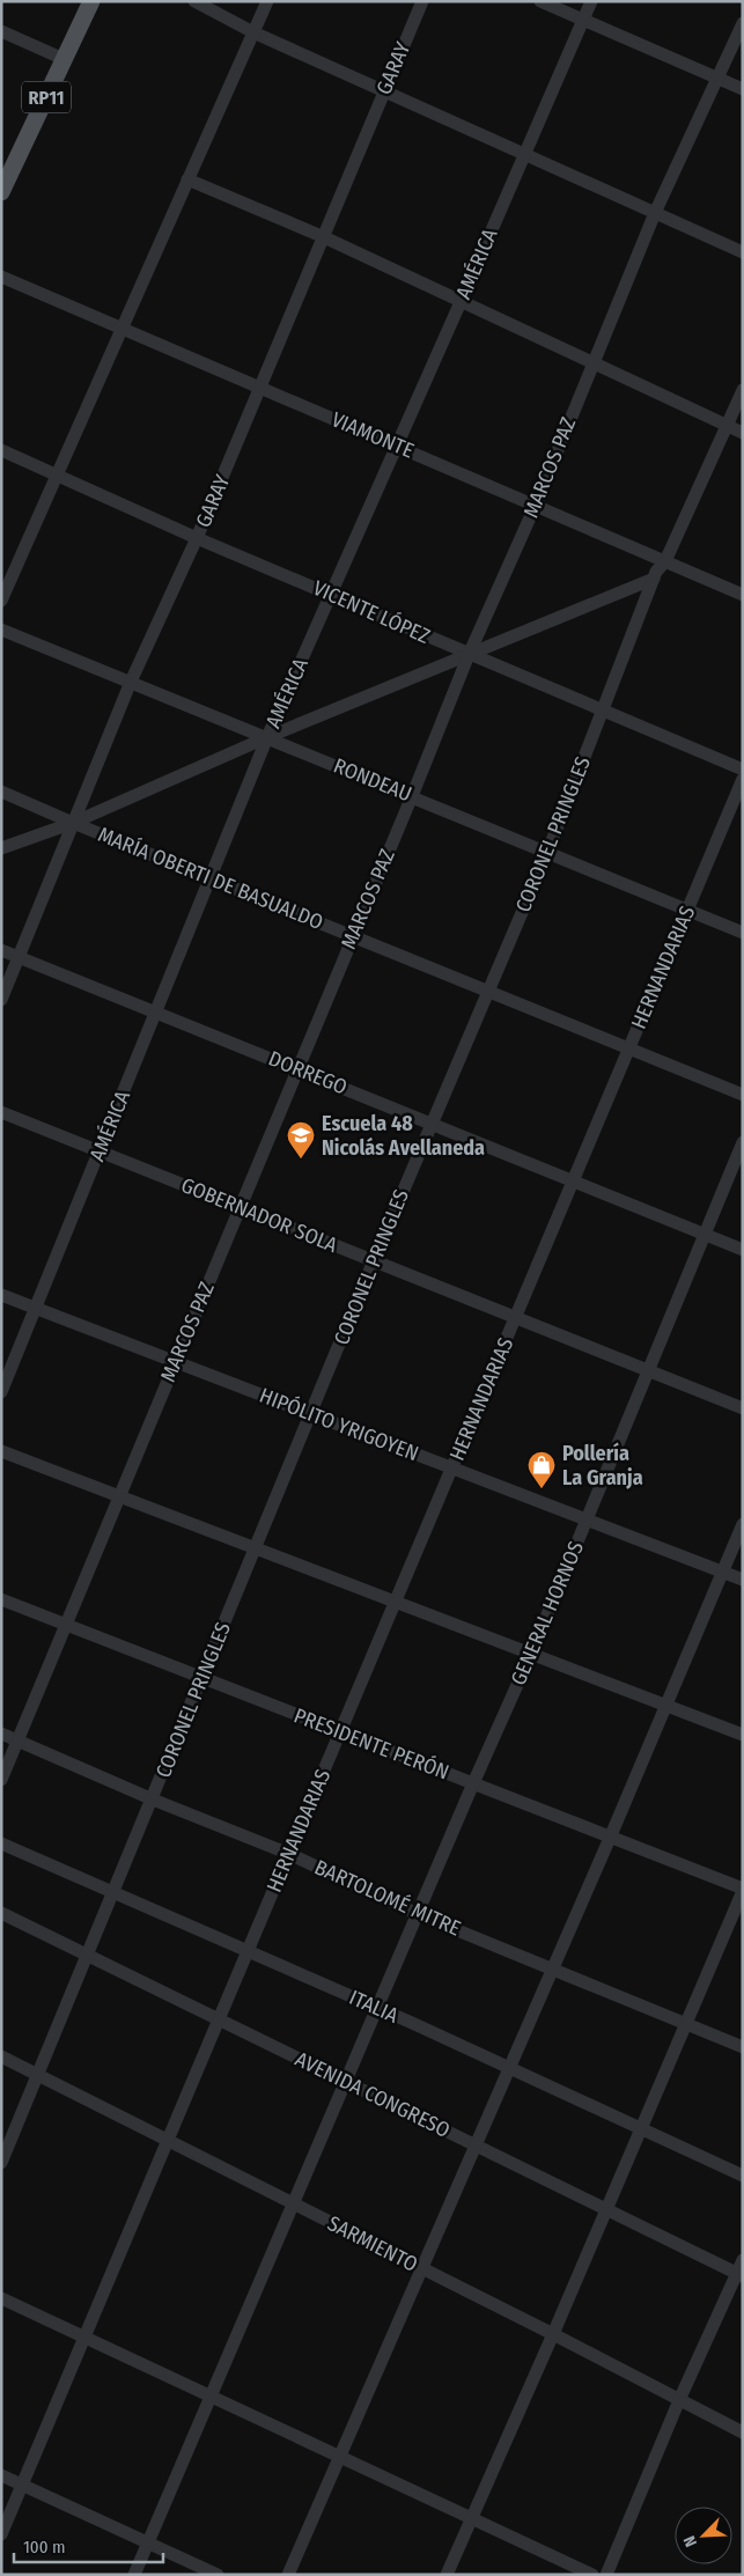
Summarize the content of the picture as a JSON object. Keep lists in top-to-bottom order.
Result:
{
  "streets": {
    "main road": ["RP11"],
    "street": [
      "GARAY",
      "AMÉRICA",
      "VIAMONTE",
      "MARCOS PAZ",
      "VICENTE LÓPEZ",
      "RONDEAU",
      "CORONEL PRINGLES",
      "MARÍA OBERTI DE BASUALDO",
      "HERNANDARIAS",
      "DORREGO",
      "GOBERNADOR SOLA",
      "HIPÓLITO YRIGOYEN",
      "GENERAL HORNOS",
      "PRESIDENTE PERÓN",
      "BARTOLOMÉ MITRE",
      "ITALIA",
      "AVENIDA CONGRESO",
      "SARMIENTO"
    ]
  },
  "crossings": [
    ["GARAY", "VIAMONTE"],
    ["GARAY", "VICENTE LÓPEZ"],
    ["GARAY", "RONDEAU"],
    ["GARAY", "MARÍA OBERTI DE BASUALDO"],
    ["GARAY", "DORREGO"],
    ["AMÉRICA", "VIAMONTE"],
    ["AMÉRICA", "VICENTE LÓPEZ"],
    ["AMÉRICA", "RONDEAU"],
    ["AMÉRICA", "MARÍA OBERTI DE BASUALDO"],
    ["AMÉRICA", "DORREGO"],
    ["AMÉRICA", "GOBERNADOR SOLA"],
    ["AMÉRICA", "HIPÓLITO YRIGOYEN"],
    ["VIAMONTE", "MARCOS PAZ"],
    ["VIAMONTE", "CORONEL PRINGLES"],
    ["MARCOS PAZ", "VICENTE LÓPEZ"],
    ["MARCOS PAZ", "RONDEAU"],
    ["MARCOS PAZ", "MARÍA OBERTI DE BASUALDO"],
    ["MARCOS PAZ", "DORREGO"],
    ["MARCOS PAZ", "GOBERNADOR SOLA"],
    ["MARCOS PAZ", "HIPÓLITO YRIGOYEN"],
    ["MARCOS PAZ", "PRESIDENTE PERÓN"],
    ["MARCOS PAZ", "BARTOLOMÉ MITRE"],
    ["VICENTE LÓPEZ", "CORONEL PRINGLES"],
    ["RONDEAU", "CORONEL PRINGLES"],
    ["RONDEAU", "HERNANDARIAS"],
    ["CORONEL PRINGLES", "MARÍA OBERTI DE BASUALDO"],
    ["CORONEL PRINGLES", "DORREGO"],
    ["CORONEL PRINGLES", "GOBERNADOR SOLA"],
    ["CORONEL PRINGLES", "HIPÓLITO YRIGOYEN"],
    ["CORONEL PRINGLES", "PRESIDENTE PERÓN"],
    ["CORONEL PRINGLES", "BARTOLOMÉ MITRE"],
    ["CORONEL PRINGLES", "ITALIA"],
    ["CORONEL PRINGLES", "AVENIDA CONGRESO"],
    ["CORONEL PRINGLES", "SARMIENTO"],
    ["MARÍA OBERTI DE BASUALDO", "HERNANDARIAS"],
    ["HERNANDARIAS", "DORREGO"],
    ["HERNANDARIAS", "GOBERNADOR SOLA"],
    ["HERNANDARIAS", "HIPÓLITO YRIGOYEN"],
    ["HERNANDARIAS", "PRESIDENTE PERÓN"],
    ["HERNANDARIAS", "BARTOLOMÉ MITRE"],
    ["HERNANDARIAS", "ITALIA"],
    ["HERNANDARIAS", "AVENIDA CONGRESO"],
    ["HERNANDARIAS", "SARMIENTO"],
    ["DORREGO", "GENERAL HORNOS"],
    ["GOBERNADOR SOLA", "GENERAL HORNOS"],
    ["HIPÓLITO YRIGOYEN", "GENERAL HORNOS"],
    ["GENERAL HORNOS", "PRESIDENTE PERÓN"],
    ["GENERAL HORNOS", "BARTOLOMÉ MITRE"],
    ["GENERAL HORNOS", "ITALIA"],
    ["GENERAL HORNOS", "AVENIDA CONGRESO"],
    ["GENERAL HORNOS", "SARMIENTO"]
  ],
  "places": {
    "school or university": ["Escuela 48 Nicolás Avellaneda"],
    "shop": ["Pollería La Granja"]
  },
  "scale_bar": "100 m",
  "north": "bottom left"
}
